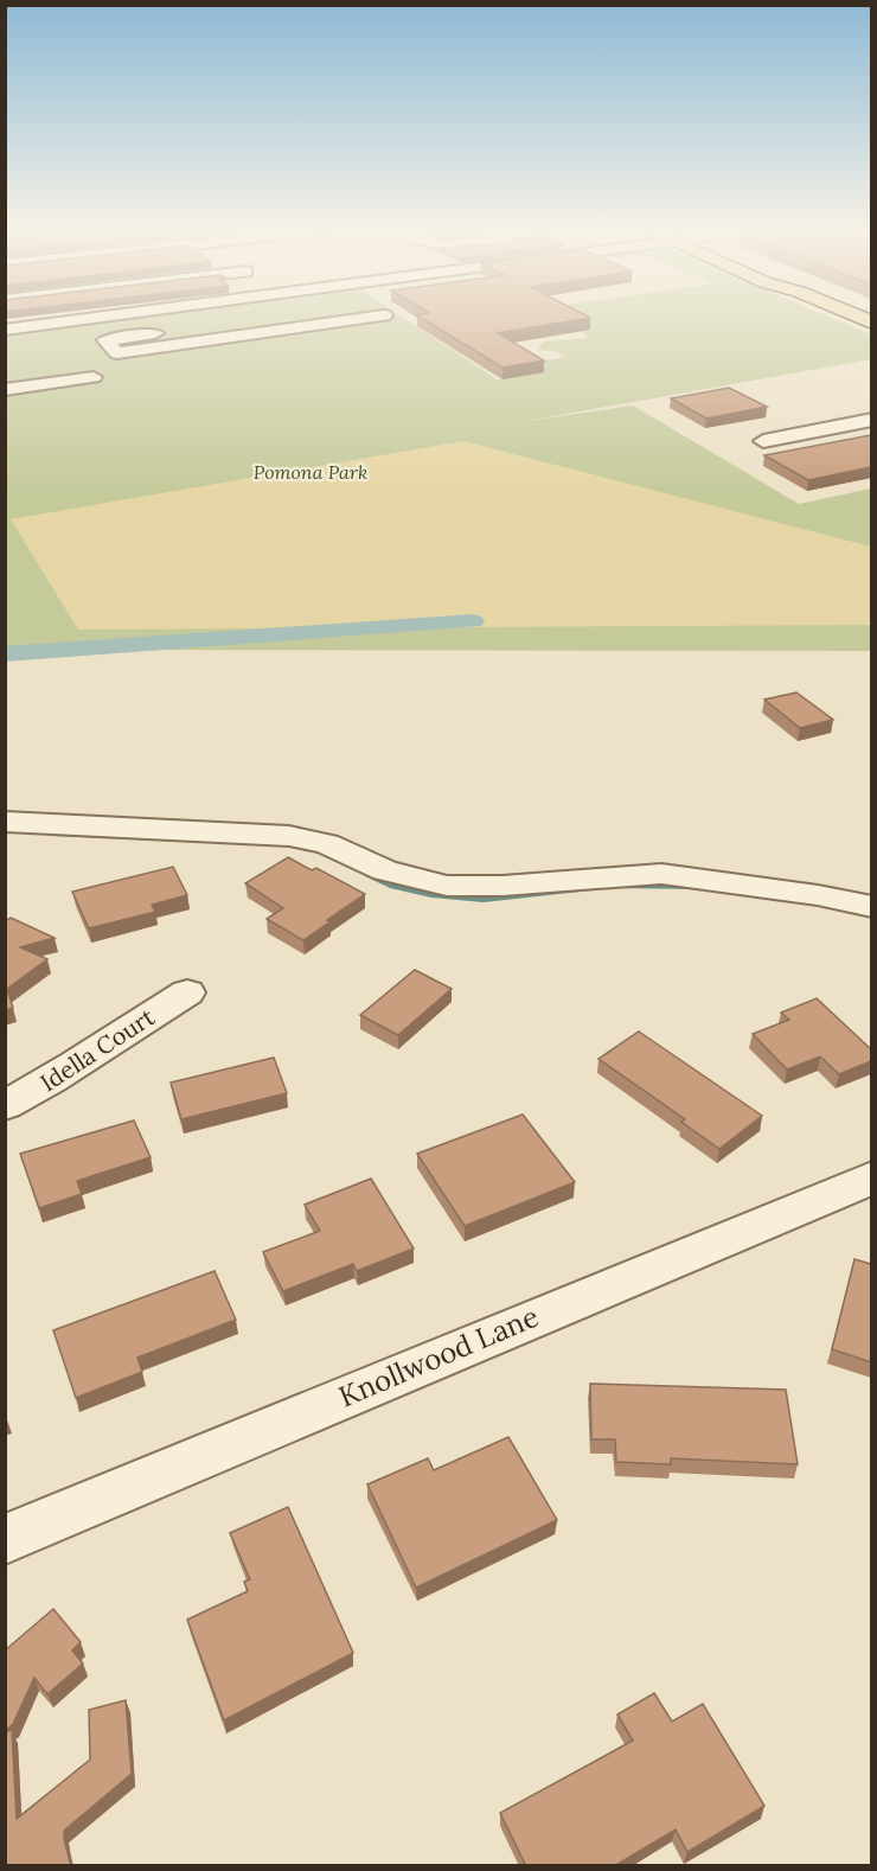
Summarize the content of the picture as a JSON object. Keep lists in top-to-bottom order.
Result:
{
  "streets": {
    "street": ["Idella Court", "Knollwood Lane"]
  },
  "parks": ["Pomona Park"]
}
